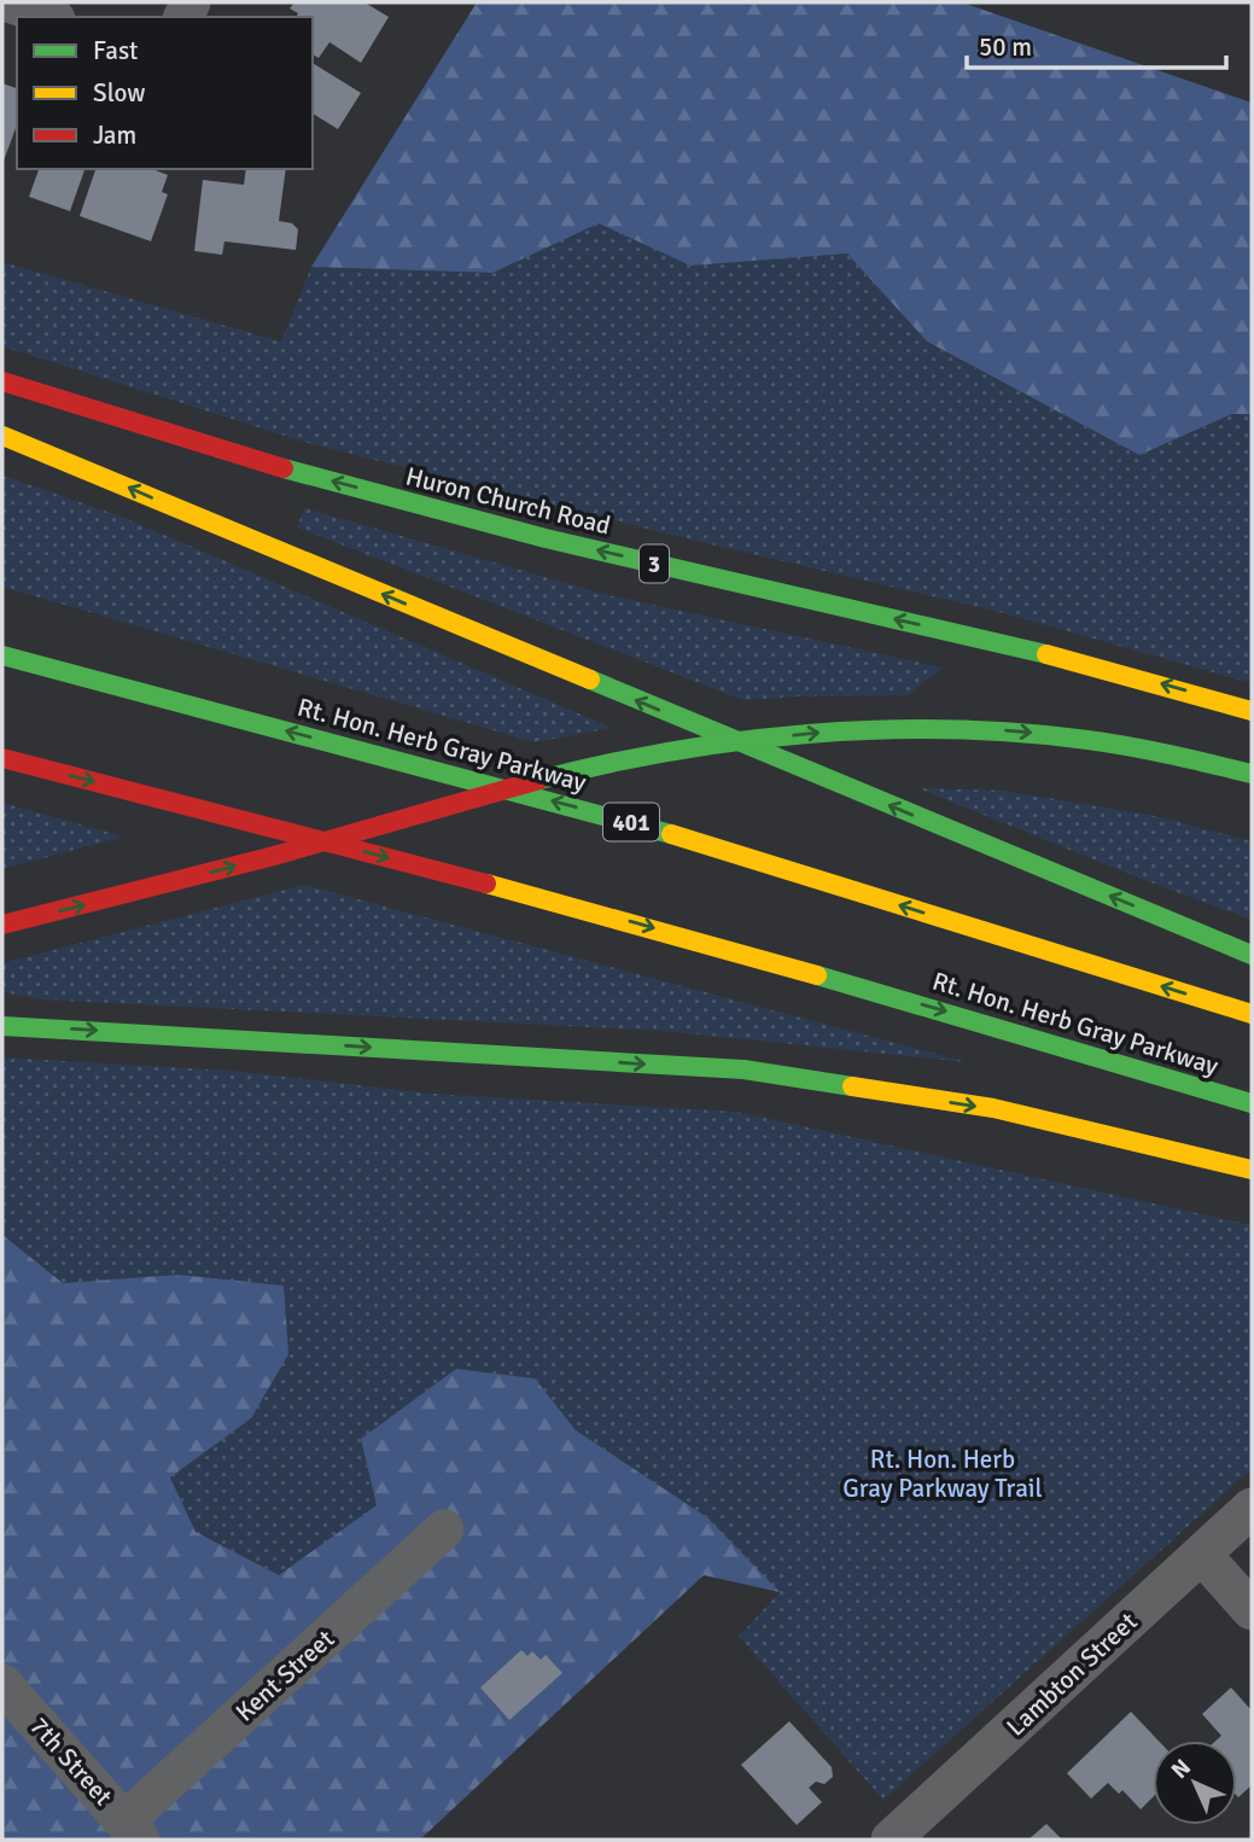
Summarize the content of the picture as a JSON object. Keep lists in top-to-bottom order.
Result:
{
  "streets": {
    "main road": [
      "Huron Church Road",
      "3",
      "Rt. Hon. Herb Gray Parkway",
      "401"
    ],
    "street": ["Lambton Street", "Kent Street", "7th Street"]
  },
  "crossings": [
    ["Kent Street", "7th Street"]
  ],
  "parks": ["Rt. Hon. Herb Gray Parkway Trail"],
  "legend": ["Fast", "Slow", "Jam"],
  "scale_bar": "50 m",
  "north": "top left"
}
